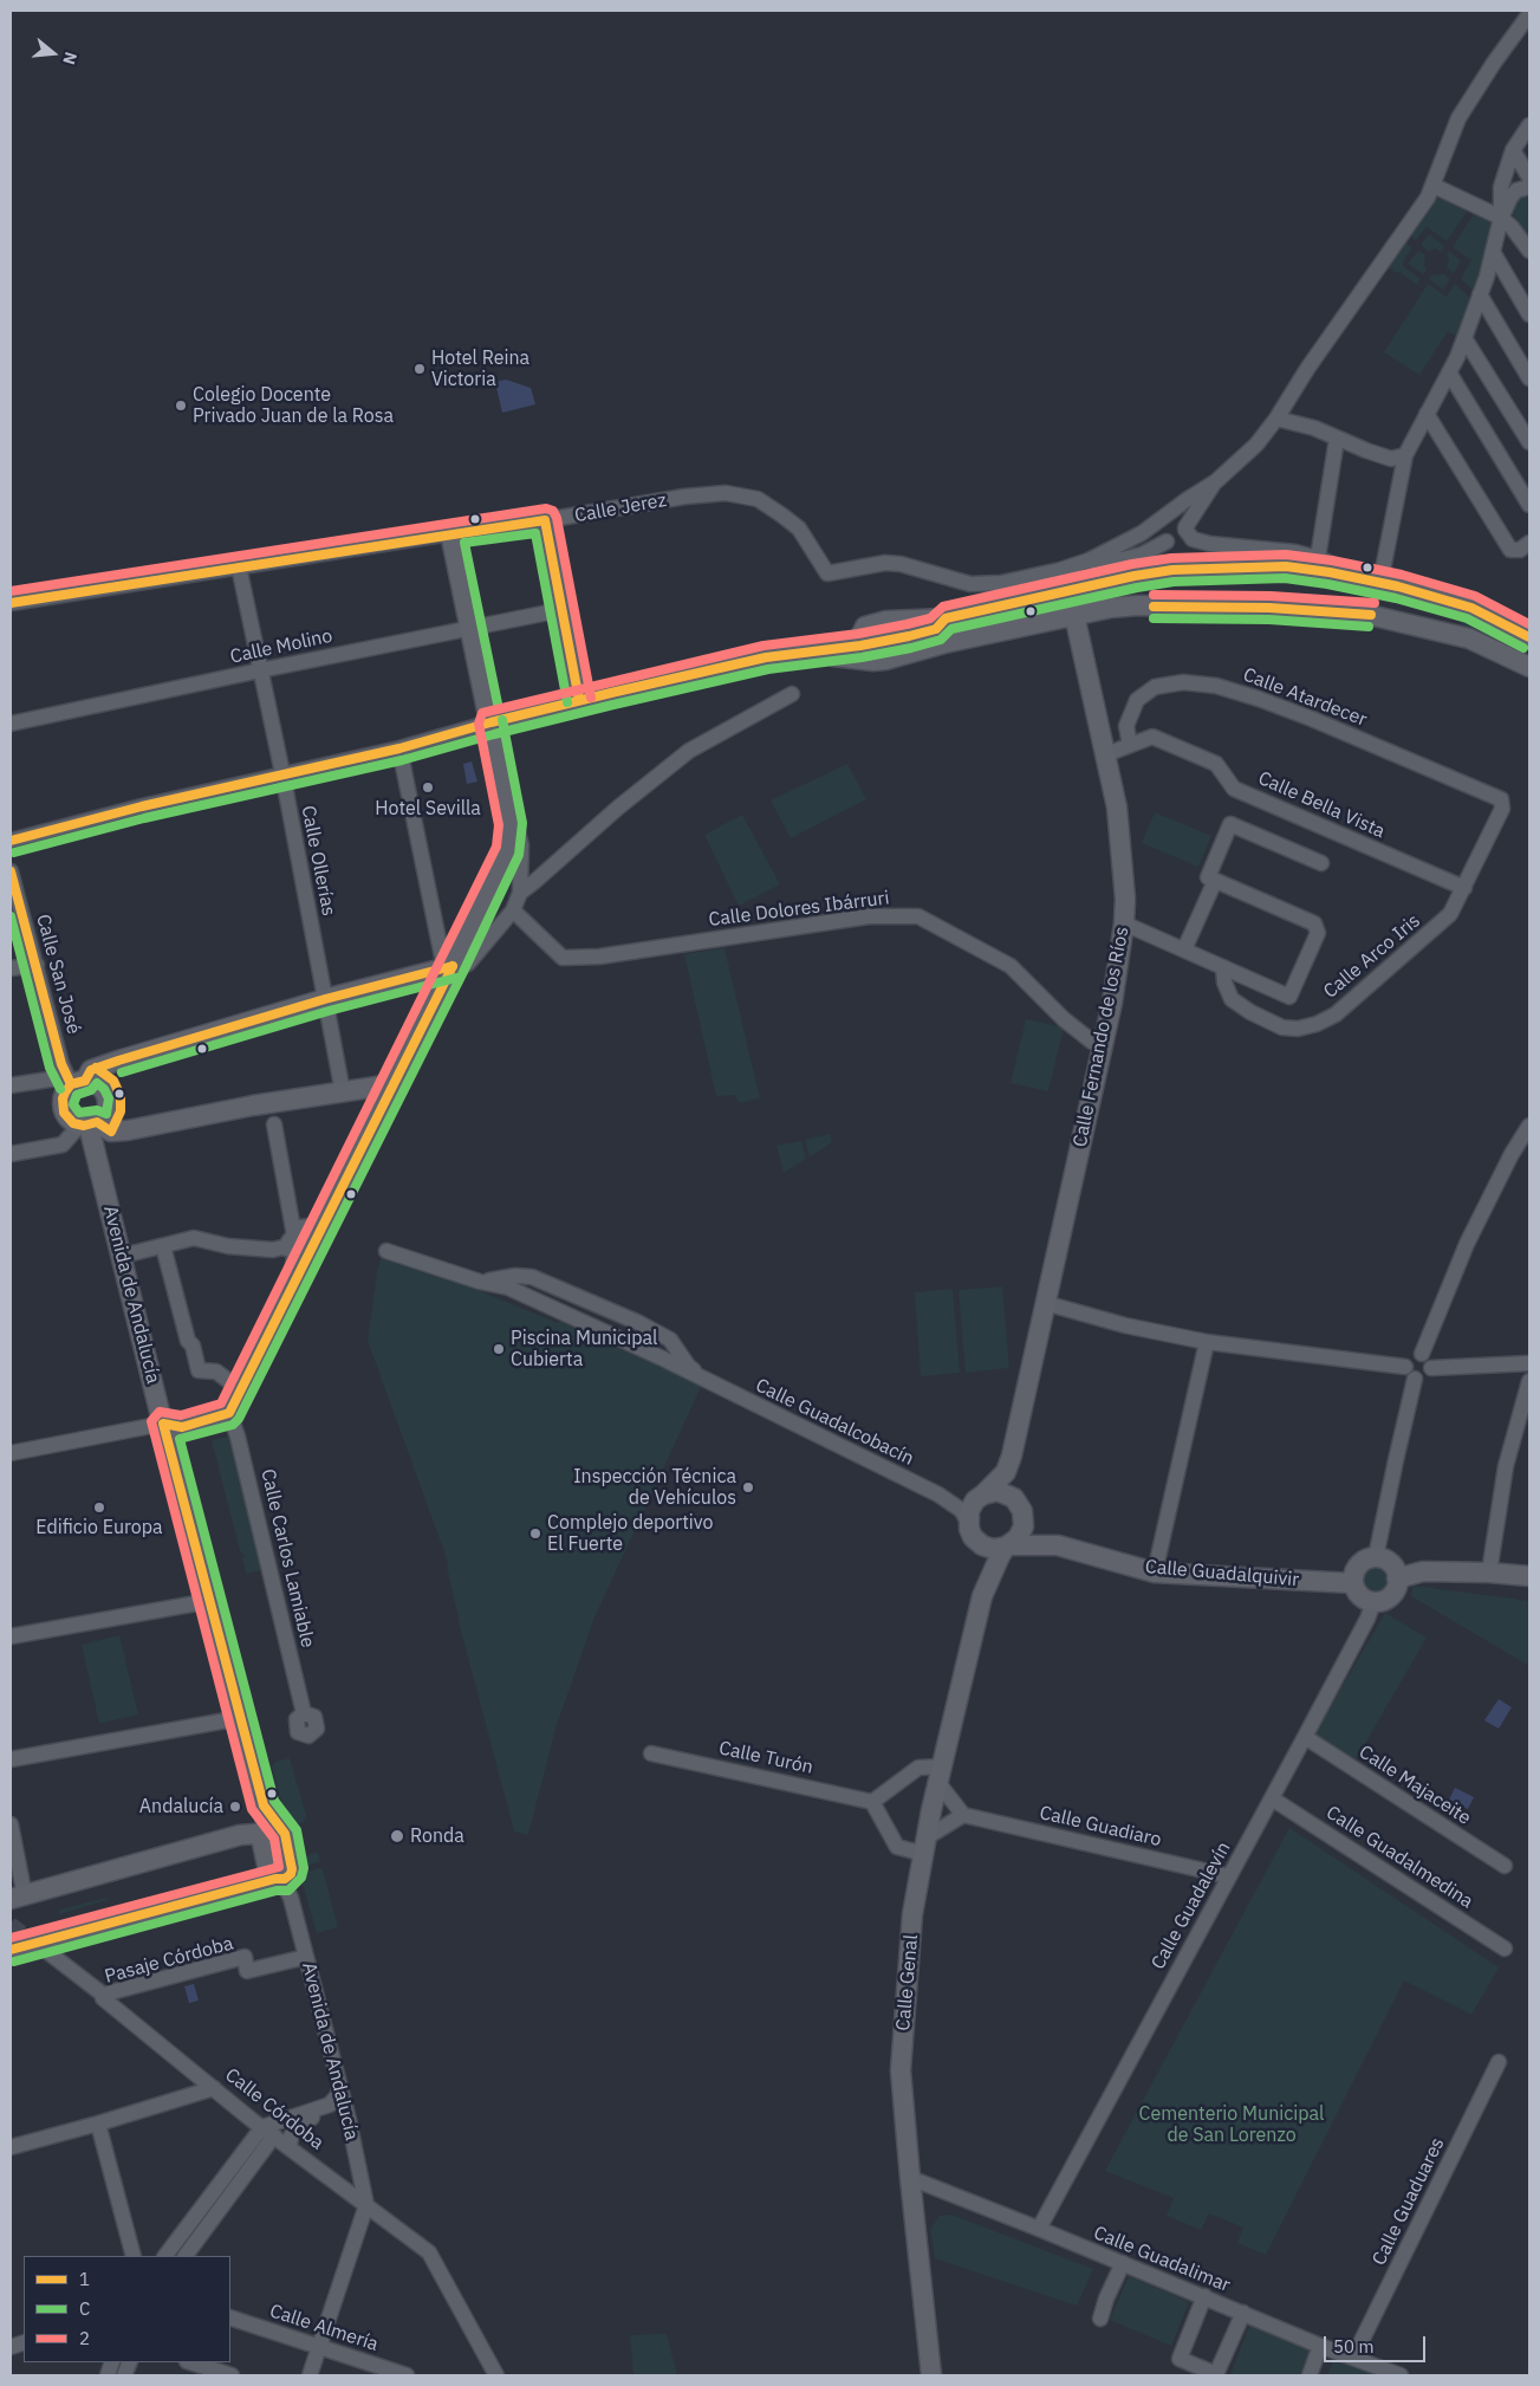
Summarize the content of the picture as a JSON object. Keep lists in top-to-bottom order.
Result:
{
  "streets": {
    "main road": [
      "Calle Jerez",
      "Calle Fernando de los Ríos",
      "Avenida de Andalucía",
      "Calle Guadalquivir",
      "Calle Genal"
    ],
    "street": [
      "Calle Molino",
      "Calle Atardecer",
      "Calle Bella Vista",
      "Calle Ollerías",
      "Calle Dolores Ibárruri",
      "Calle Arco Iris",
      "Calle San José",
      "Calle Guadalcobacín",
      "Calle Carlos Lamiable",
      "Calle Turón",
      "Calle Majaceite",
      "Calle Guadiaro",
      "Calle Guadalmedina",
      "Calle Guadalevín",
      "Pasaje Córdoba",
      "Calle Córdoba",
      "Calle Guaduares",
      "Calle Guadalimar",
      "Calle Almería"
    ]
  },
  "crossings": [
    ["Calle Jerez", "Calle Ollerías"],
    ["Calle Molino", "Calle Ollerías"],
    ["Calle Atardecer", "Calle Bella Vista"],
    ["Calle Atardecer", "Calle Arco Iris"],
    ["Calle Bella Vista", "Calle Arco Iris"],
    ["Calle Bella Vista", "Calle Fernando de los Ríos"],
    ["Calle Dolores Ibárruri", "Calle Fernando de los Ríos"],
    ["Calle San José", "Avenida de Andalucía"],
    ["Calle Fernando de los Ríos", "Calle Guadalcobacín"],
    ["Calle Fernando de los Ríos", "Calle Guadalquivir"],
    ["Calle Fernando de los Ríos", "Calle Genal"],
    ["Avenida de Andalucía", "Pasaje Córdoba"],
    ["Avenida de Andalucía", "Calle Córdoba"],
    ["Calle Guadalcobacín", "Calle Guadalquivir"],
    ["Calle Guadalcobacín", "Calle Genal"],
    ["Calle Guadalquivir", "Calle Guadalevín"],
    ["Calle Guadalquivir", "Calle Genal"],
    ["Calle Majaceite", "Calle Guadalevín"],
    ["Calle Guadiaro", "Calle Guadalevín"],
    ["Calle Guadalmedina", "Calle Guadalevín"],
    ["Calle Guadalevín", "Calle Guadalimar"],
    ["Pasaje Córdoba", "Calle Córdoba"],
    ["Calle Genal", "Calle Guadalimar"],
    ["Calle Guaduares", "Calle Guadalimar"]
  ],
  "parks": ["Cementerio Municipal de San Lorenzo"],
  "places": [
    "Hotel Reina Victoria",
    "Colegio Docente Privado Juan de la Rosa",
    "Hotel Sevilla",
    "Piscina Municipal Cubierta",
    "Inspección Técnica de Vehículos",
    "Edificio Europa",
    "Complejo deportivo El Fuerte",
    "Andalucía",
    "Ronda"
  ],
  "lines": ["transit line 2", "transit line 1", "transit line C"],
  "legend": ["1", "C", "2"],
  "scale_bar": "50 m",
  "north": "right"
}
